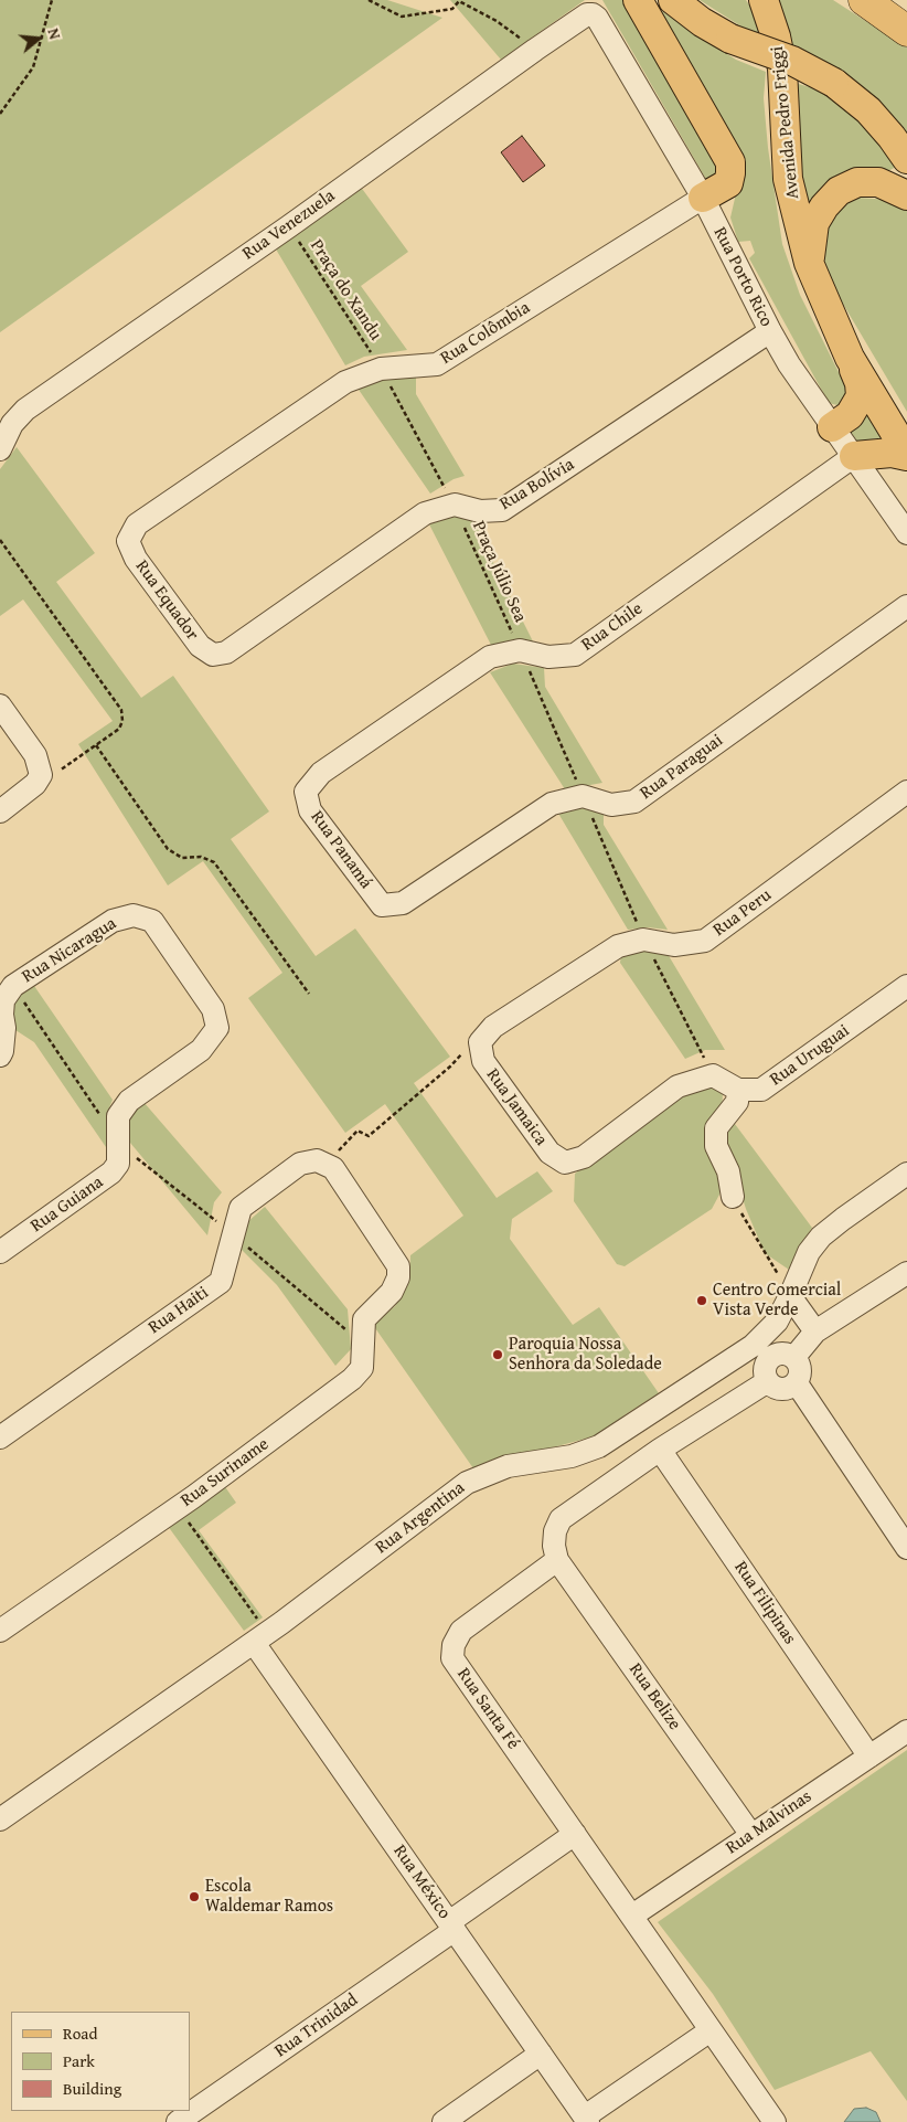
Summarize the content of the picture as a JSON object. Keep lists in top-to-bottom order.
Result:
{
  "streets": {
    "main road": ["Avenida Pedro Friggi"],
    "street": [
      "Rua Venezuela",
      "Rua Porto Rico",
      "Rua Colômbia",
      "Rua Bolívia",
      "Rua Equador",
      "Rua Chile",
      "Rua Paraguai",
      "Rua Panamá",
      "Rua Peru",
      "Rua Nicaragua",
      "Rua Uruguai",
      "Rua Jamaica",
      "Rua Guiana",
      "Rua Haiti",
      "Rua Suriname",
      "Rua Argentina",
      "Rua Filipinas",
      "Rua Belize",
      "Rua Santa Fé",
      "Rua Malvinas",
      "Rua México",
      "Rua Trinidad"
    ],
    "path": ["Praça do Xandu", "Praça Júlio Sea"]
  },
  "crossings": [
    ["Rua Venezuela", "Rua Porto Rico"],
    ["Rua Venezuela", "Praça do Xandu"],
    ["Rua Porto Rico", "Rua Colômbia"],
    ["Rua Porto Rico", "Rua Bolívia"],
    ["Rua Porto Rico", "Rua Chile"],
    ["Praça do Xandu", "Rua Colômbia"],
    ["Praça do Xandu", "Rua Bolívia"],
    ["Praça do Xandu", "Praça Júlio Sea"],
    ["Praça do Xandu", "Rua Equador"],
    ["Rua Colômbia", "Rua Equador"],
    ["Rua Bolívia", "Praça Júlio Sea"],
    ["Rua Bolívia", "Rua Equador"],
    ["Praça Júlio Sea", "Rua Equador"],
    ["Praça Júlio Sea", "Rua Chile"],
    ["Praça Júlio Sea", "Rua Paraguai"],
    ["Praça Júlio Sea", "Rua Panamá"],
    ["Praça Júlio Sea", "Rua Peru"],
    ["Praça Júlio Sea", "Rua Jamaica"],
    ["Rua Chile", "Rua Panamá"],
    ["Rua Paraguai", "Rua Panamá"],
    ["Rua Peru", "Rua Jamaica"],
    ["Rua Nicaragua", "Rua Guiana"],
    ["Rua Haiti", "Rua Suriname"],
    ["Rua Argentina", "Rua México"],
    ["Rua Filipinas", "Rua Malvinas"],
    ["Rua Belize", "Rua Santa Fé"],
    ["Rua Belize", "Rua Malvinas"],
    ["Rua Santa Fé", "Rua Malvinas"],
    ["Rua Santa Fé", "Rua Trinidad"],
    ["Rua México", "Rua Trinidad"]
  ],
  "places": ["Centro Comercial Vista Verde", "Paroquia Nossa Senhora da Soledade", "Escola Waldemar Ramos"],
  "legend": ["Road", "Park", "Building"],
  "north": "right"
}
